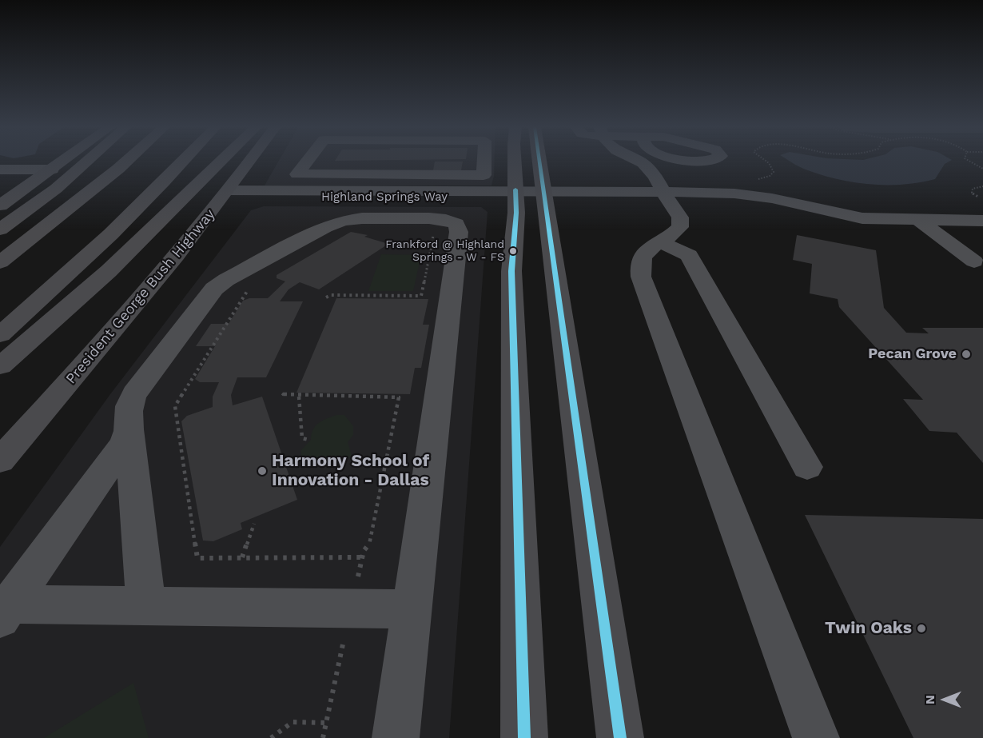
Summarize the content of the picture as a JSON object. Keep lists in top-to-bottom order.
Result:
{
  "streets": {
    "main road": ["President George Bush Highway"],
    "street": ["Highland Springs Way"]
  },
  "crossings": [
    ["Highland Springs Way", "President George Bush Highway"]
  ],
  "places": [
    "Frankford @ Highland Springs - W - FS",
    "Pecan Grove",
    "Harmony School of Innovation - Dallas",
    "Twin Oaks"
  ],
  "north": "left"
}
